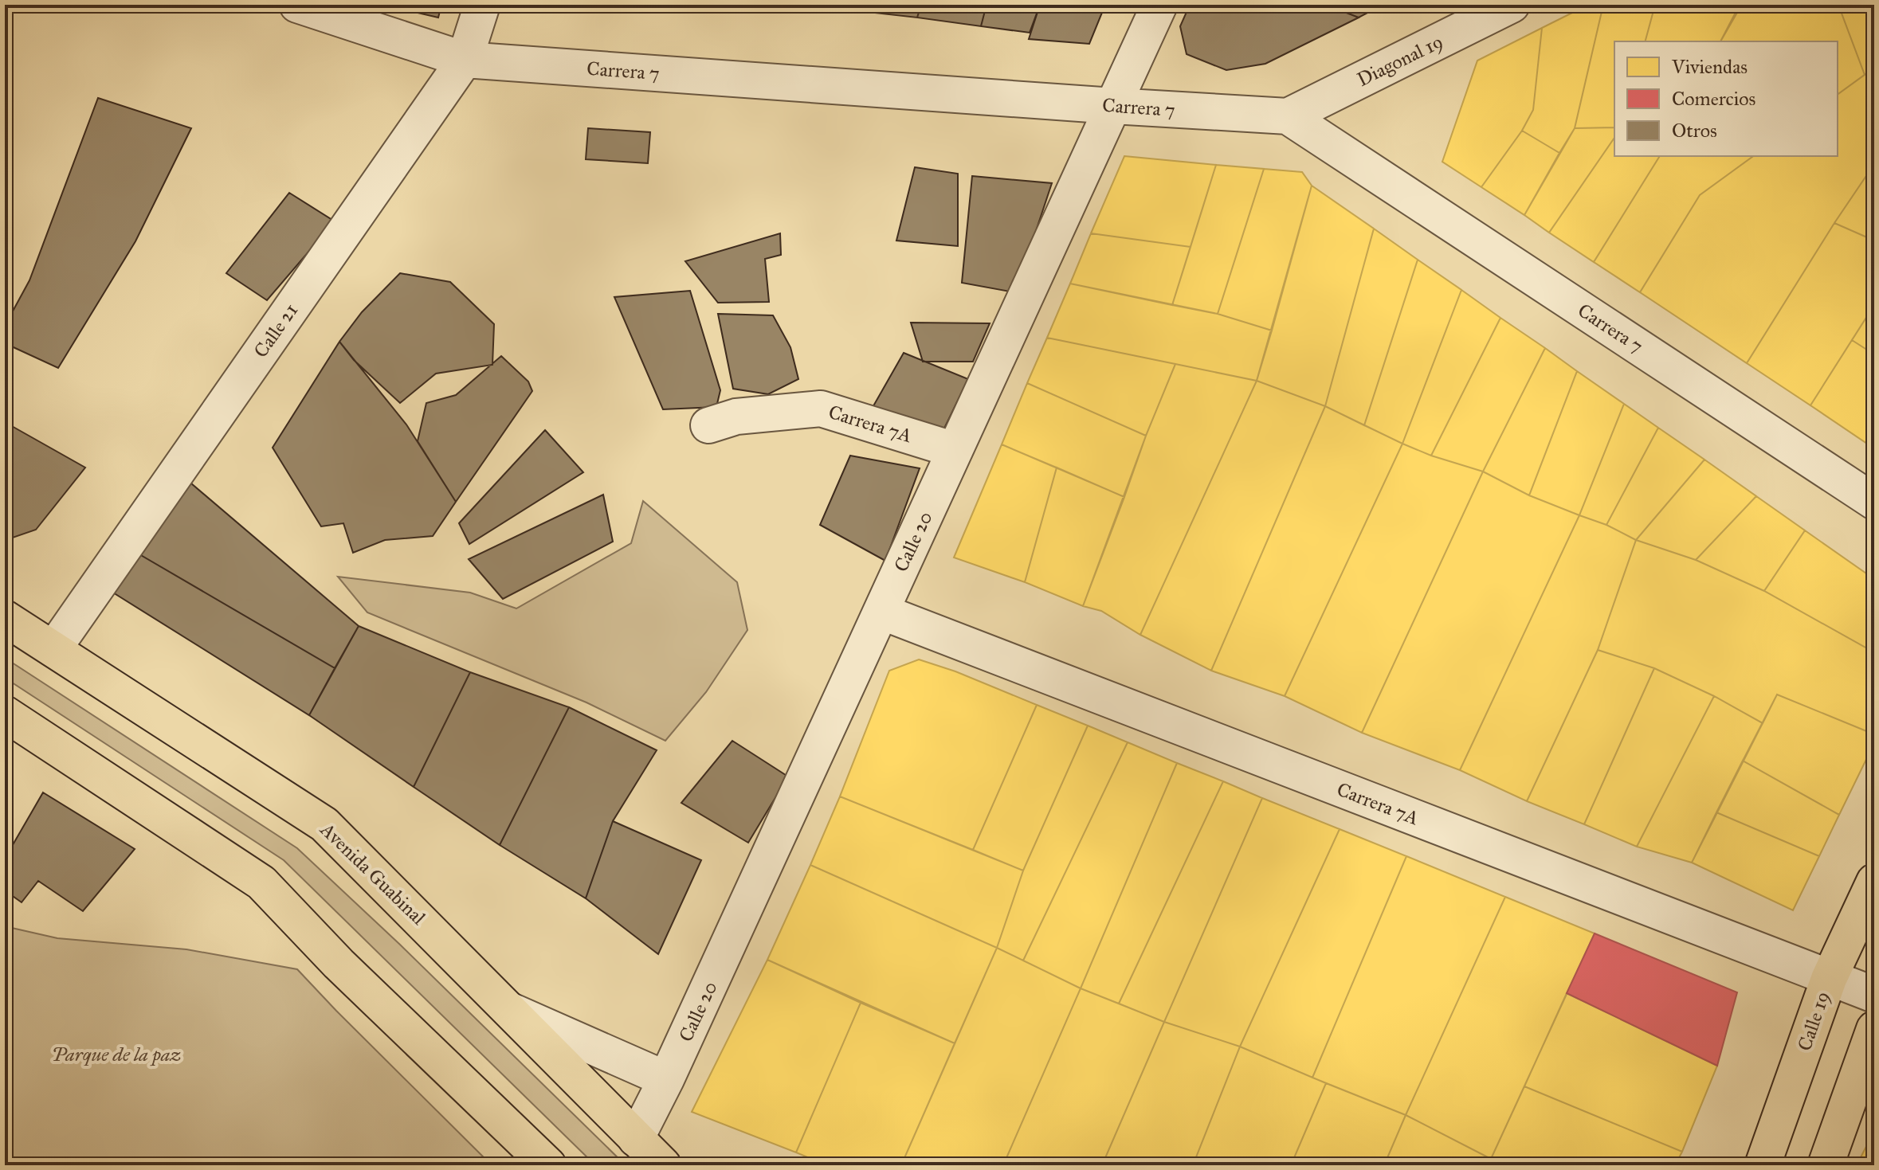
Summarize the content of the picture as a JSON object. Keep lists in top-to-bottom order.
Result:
{
  "streets": {
    "main road": ["Avenida Guabinal", "Calle 19"],
    "street": [
      "Diagonal 19",
      "Carrera 7",
      "Calle 21",
      "Carrera 7A",
      "Calle 20"
    ]
  },
  "crossings": [
    ["Diagonal 19", "Carrera 7"],
    ["Carrera 7", "Calle 21"],
    ["Carrera 7", "Calle 20"],
    ["Calle 21", "Avenida Guabinal"],
    ["Carrera 7A", "Calle 20"],
    ["Carrera 7A", "Calle 19"],
    ["Calle 20", "Avenida Guabinal"]
  ],
  "parks": ["Parque de la paz"],
  "legend": ["Viviendas", "Comercios", "Otros"]
}
